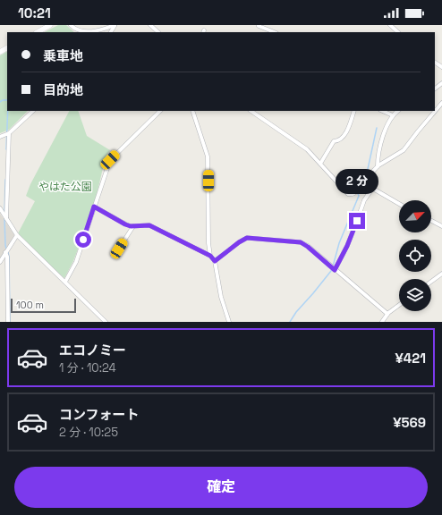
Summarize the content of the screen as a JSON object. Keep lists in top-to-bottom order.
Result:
{
  "parks": ["やはた公園"],
  "scale_bar": "100 m",
  "north": "top right",
  "page": {
    "status": "10:21",
    "banner": ["乗車地", "目的地"],
    "bubble": "2 分",
    "scale": "100 m",
    "list": [
      {
        "name": "エコノミー",
        "note": "1 分 · 10:24",
        "value": "¥421"
      },
      {
        "name": "コンフォート",
        "note": "2 分 · 10:25",
        "value": "¥569"
      }
    ],
    "buttons": "確定"
  }
}
